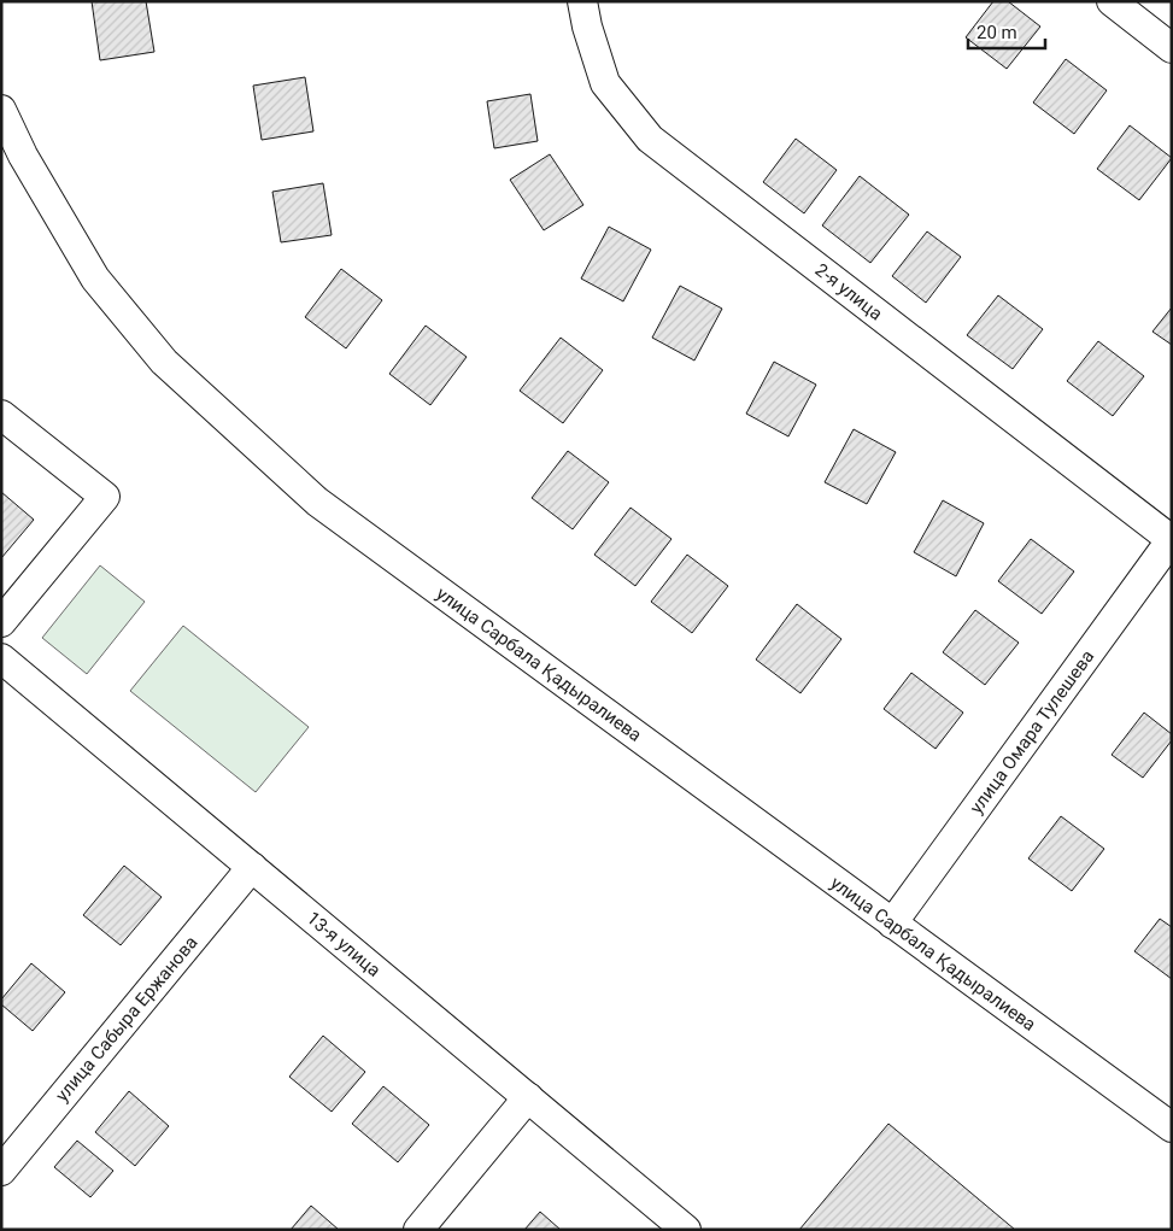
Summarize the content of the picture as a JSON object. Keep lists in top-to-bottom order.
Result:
{
  "streets": {
    "street": [
      "2-я улица",
      "улица Сарбала Қадыралиева",
      "улица Омара Тулешева",
      "13-я улица",
      "улица Сабыра Ержанова"
    ]
  },
  "crossings": [
    ["2-я улица", "улица Омара Тулешева"],
    ["улица Сарбала Қадыралиева", "улица Омара Тулешева"],
    ["13-я улица", "улица Сабыра Ержанова"]
  ],
  "scale_bar": "20 m"
}
